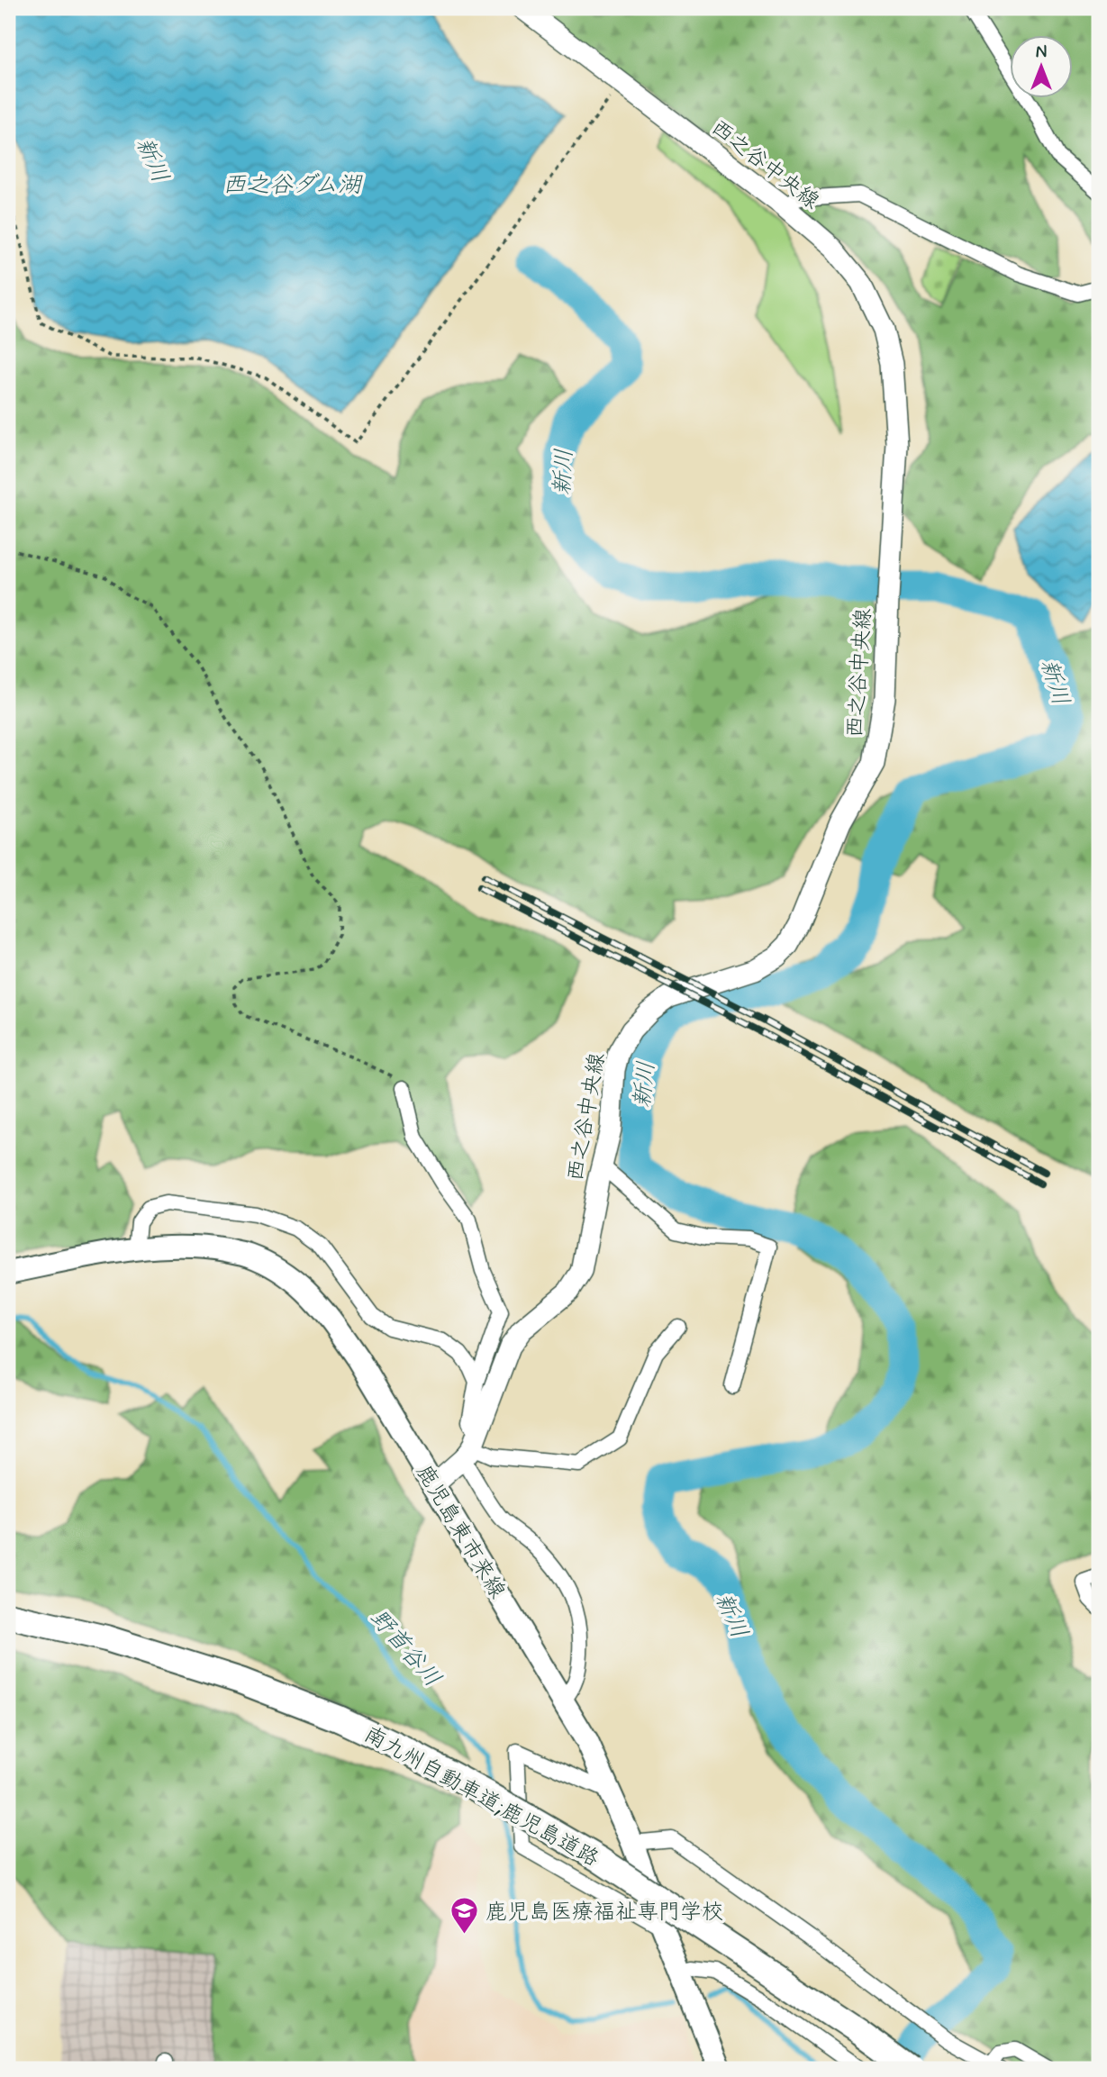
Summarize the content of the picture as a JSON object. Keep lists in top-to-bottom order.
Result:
{
  "streets": {
    "highway": ["南九州自動車道;鹿児島道路"],
    "main road": ["鹿児島東市来線"],
    "street": ["西之谷中央線"]
  },
  "crossings": [
    ["西之谷中央線", "鹿児島東市来線"]
  ],
  "water": ["新川", "西之谷ダム湖", "野首谷川"],
  "places": {
    "school or university": ["鹿児島医療福祉専門学校"]
  },
  "north": "top"
}
